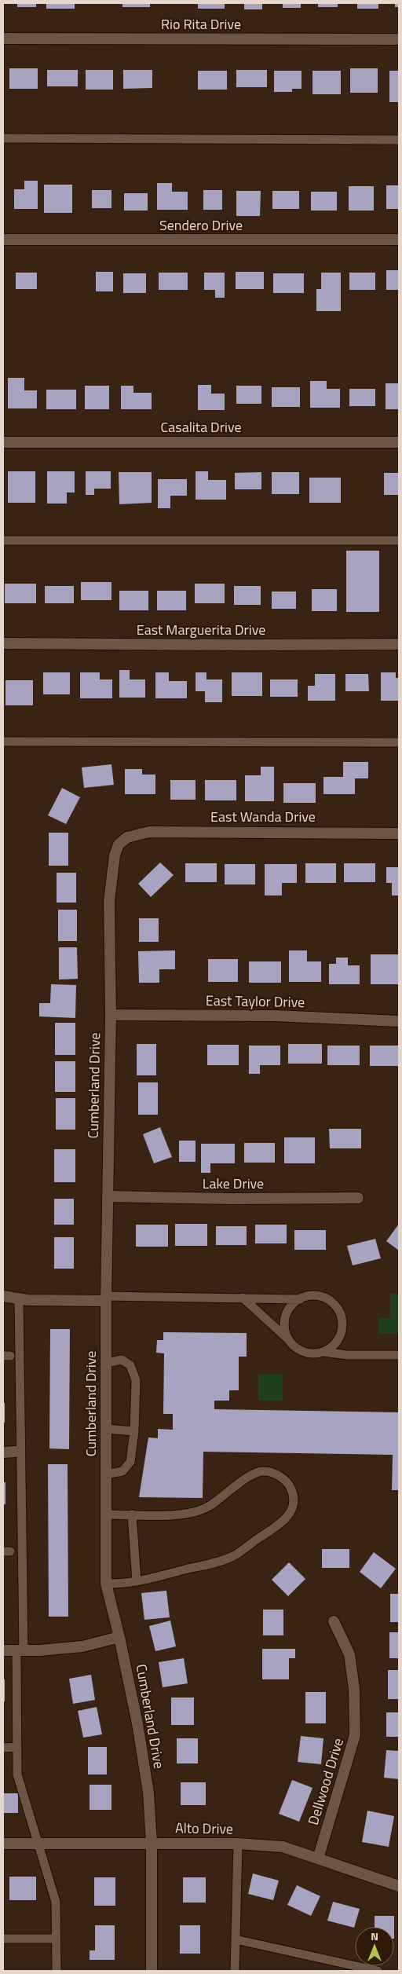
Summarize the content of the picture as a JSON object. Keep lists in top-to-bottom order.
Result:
{
  "streets": {
    "street": [
      "Rio Rita Drive",
      "Sendero Drive",
      "Casalita Drive",
      "East Marguerita Drive",
      "East Wanda Drive",
      "East Taylor Drive",
      "Cumberland Drive",
      "Lake Drive",
      "Dellwood Drive",
      "Alto Drive"
    ]
  },
  "crossings": [
    ["East Wanda Drive", "Cumberland Drive"],
    ["East Taylor Drive", "Cumberland Drive"],
    ["Cumberland Drive", "Lake Drive"],
    ["Cumberland Drive", "Alto Drive"],
    ["Dellwood Drive", "Alto Drive"]
  ],
  "north": "top"
}
